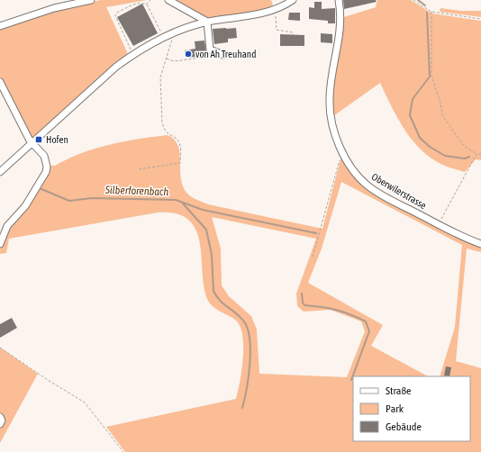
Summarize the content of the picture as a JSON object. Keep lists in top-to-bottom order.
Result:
{
  "streets": {
    "street": ["Oberwilerstrasse"]
  },
  "water": ["Silberforenbach"],
  "places": {
    "other": ["von Ah Treuhand"],
    "transit": ["Hofen"]
  },
  "legend": ["Straße", "Park", "Gebäude"]
}
